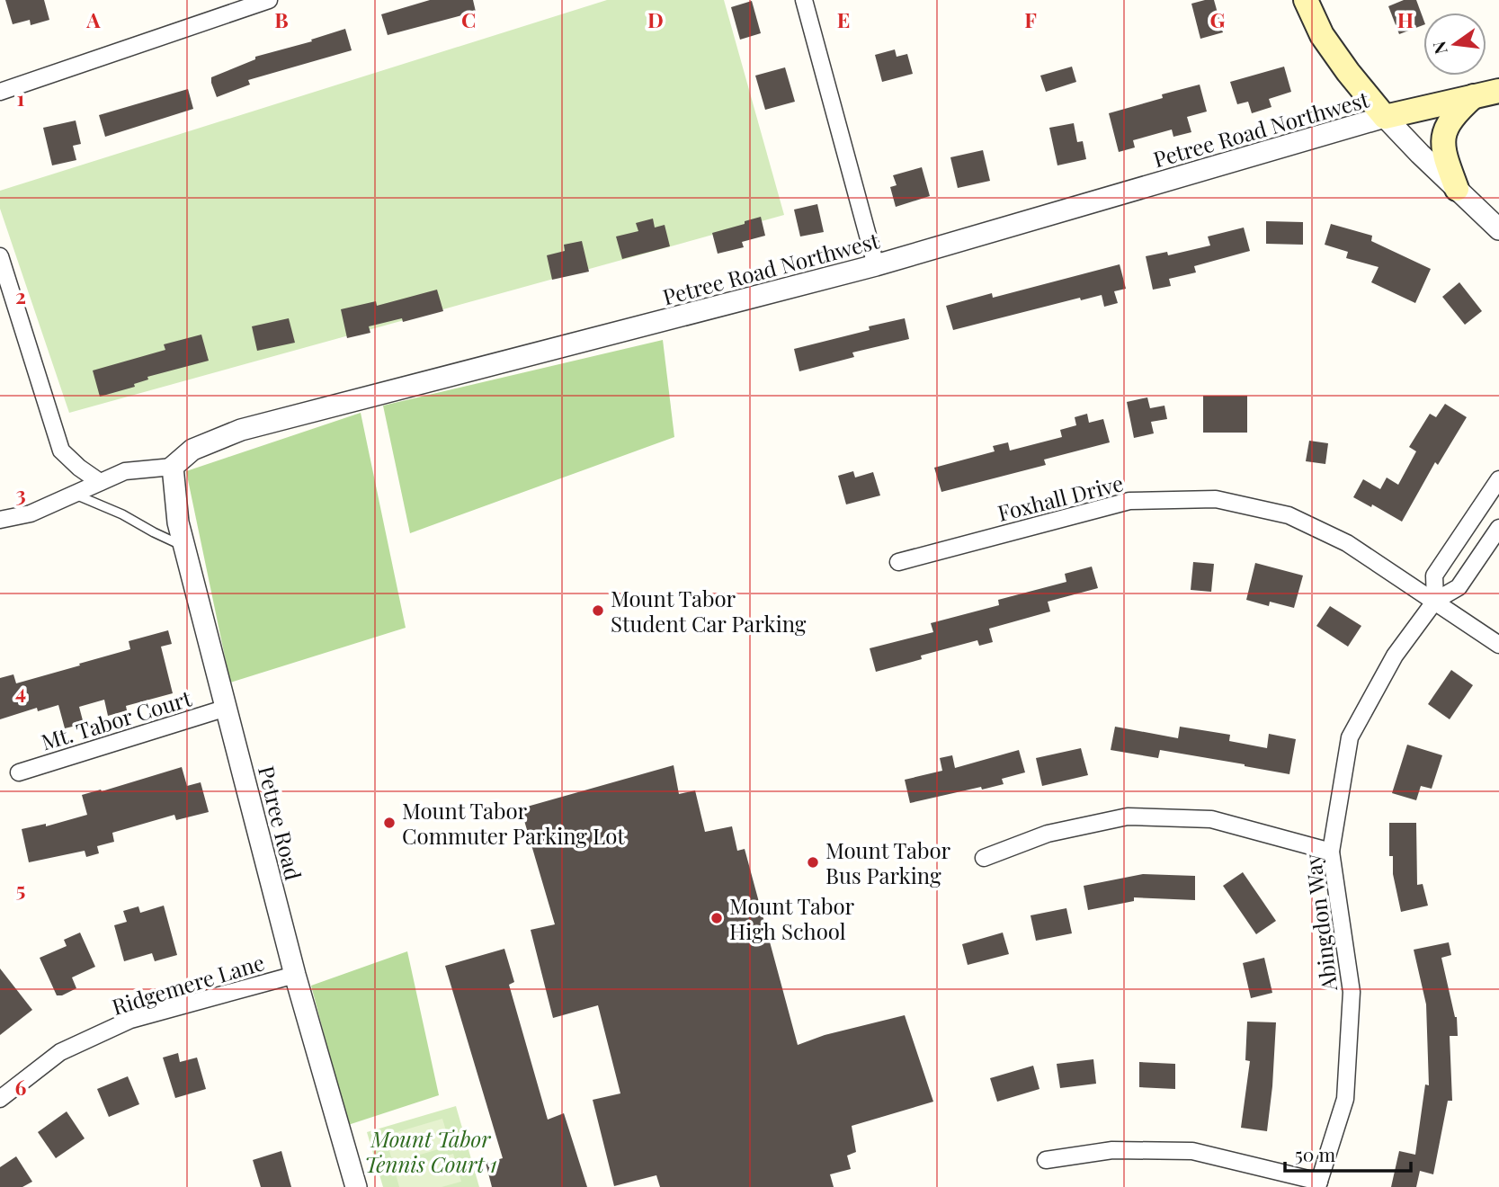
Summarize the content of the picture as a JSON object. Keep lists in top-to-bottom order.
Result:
{
  "streets": {
    "street": [
      "Petree Road Northwest",
      "Foxhall Drive",
      "Mt. Tabor Court",
      "Petree Road",
      "Abingdon Way",
      "Ridgemere Lane"
    ]
  },
  "crossings": [
    ["Petree Road Northwest", "Petree Road"],
    ["Foxhall Drive", "Abingdon Way"],
    ["Mt. Tabor Court", "Petree Road"],
    ["Petree Road", "Ridgemere Lane"]
  ],
  "parks": ["Mount Tabor Tennis Court 1"],
  "places": [
    "Mount Tabor Student Car Parking",
    "Mount Tabor Commuter Parking Lot",
    "Mount Tabor Bus Parking",
    "Mount Tabor High School"
  ],
  "scale_bar": "50 m",
  "north": "left",
  "grid": {
    "columns": [
      "A",
      "B",
      "C",
      "D",
      "E",
      "F",
      "G",
      "H"
    ],
    "rows": [
      "1",
      "2",
      "3",
      "4",
      "5",
      "6"
    ]
  }
}
